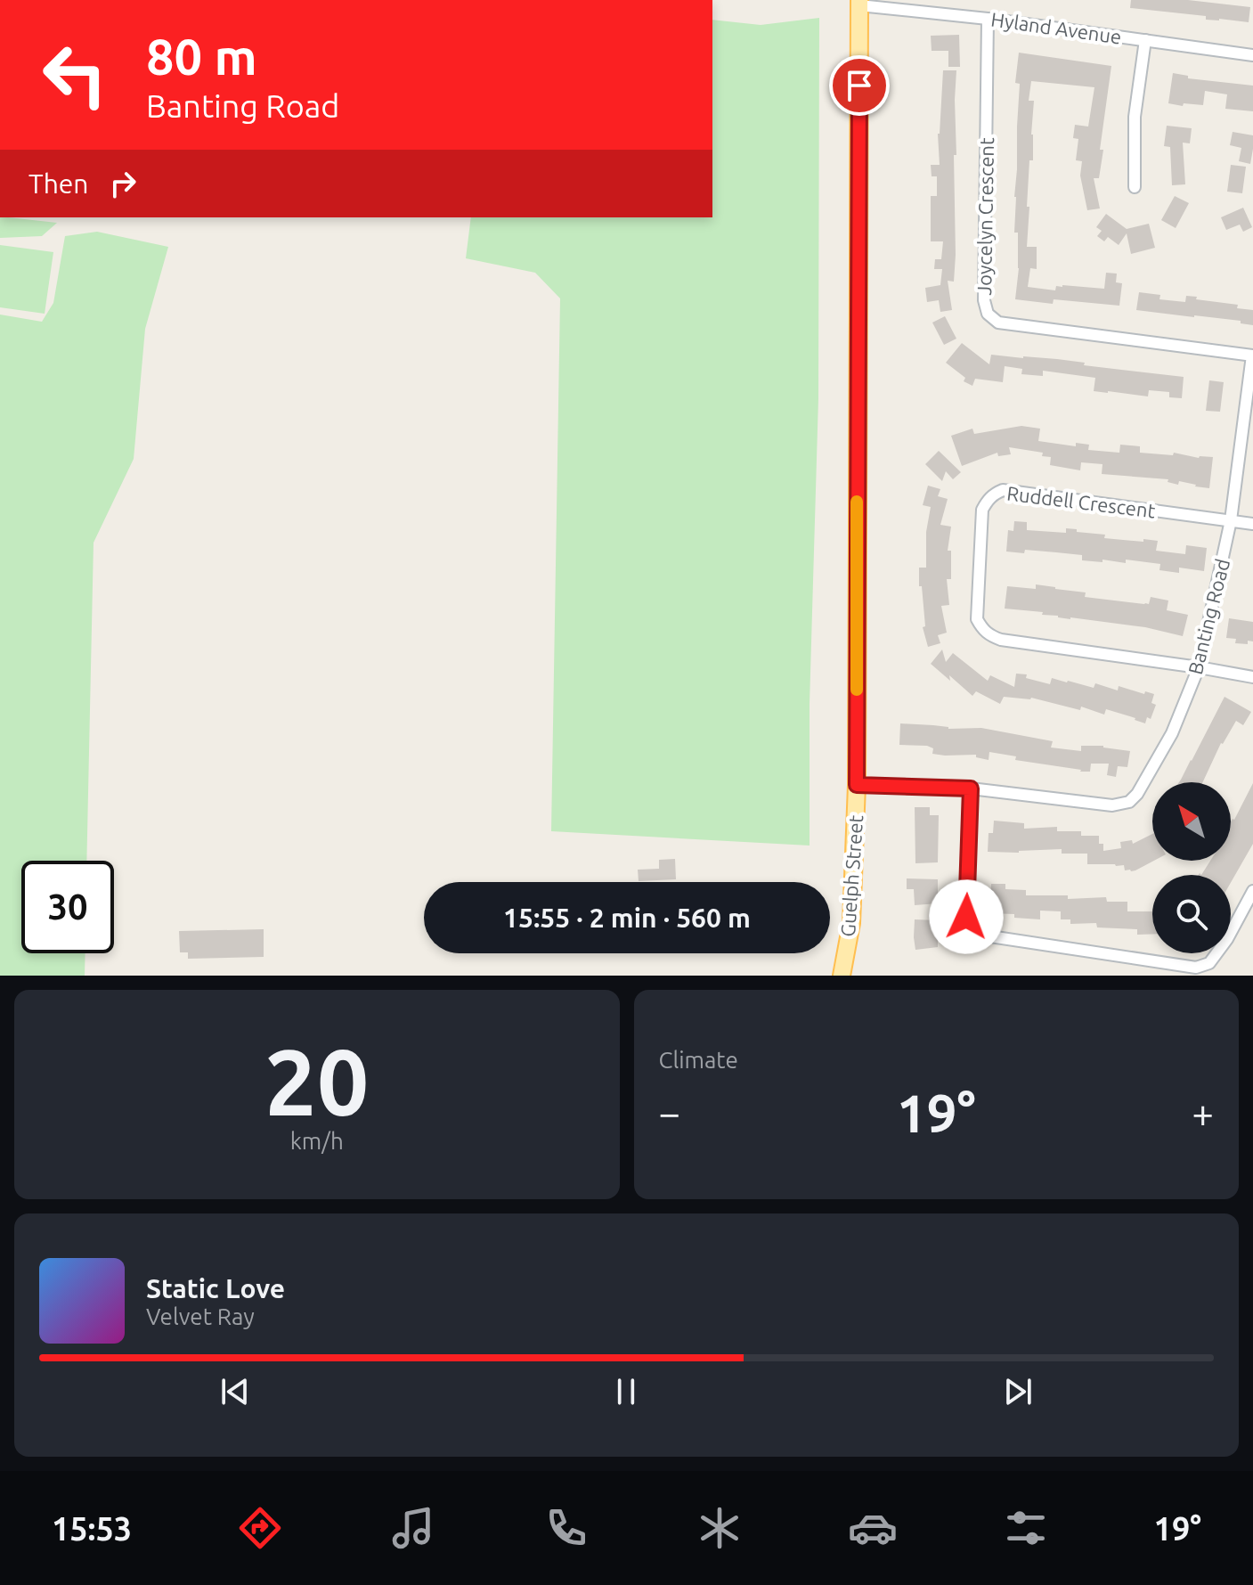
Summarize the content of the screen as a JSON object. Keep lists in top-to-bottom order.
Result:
{
  "streets": {
    "main road": ["Guelph Street"],
    "street": [
      "Hyland Avenue",
      "Joycelyn Crescent",
      "Ruddell Crescent",
      "Banting Road"
    ]
  },
  "crossings": [
    ["Hyland Avenue", "Joycelyn Crescent"],
    ["Hyland Avenue", "Guelph Street"],
    ["Joycelyn Crescent", "Banting Road"],
    ["Ruddell Crescent", "Banting Road"],
    ["Banting Road", "Guelph Street"]
  ],
  "north": "top left",
  "page": {
    "turn": ["80 m", "Banting Road"],
    "then": "Then",
    "limit": "30",
    "trip": "15:55 · 2 min · 560 m",
    "tile": [
      ["20", "km/h"],
      "Climate"
    ],
    "heat": ["−", "19°", "+"],
    "song": ["Static Love", "Velvet Ray"],
    "tabs": ["15:53", "19°"]
  }
}
